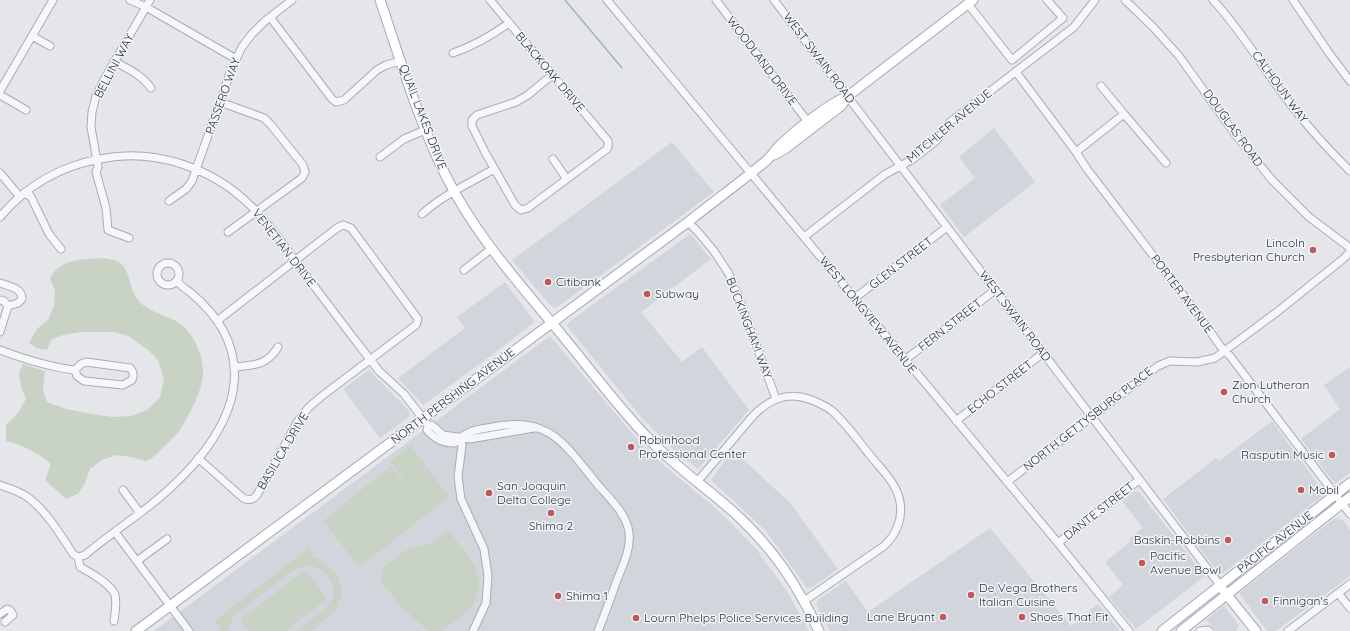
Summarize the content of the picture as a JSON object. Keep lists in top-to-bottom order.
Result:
{
  "streets": {
    "main road": [
      "WEST SWAIN ROAD",
      "QUAIL LAKES DRIVE",
      "NORTH PERSHING AVENUE",
      "PACIFIC AVENUE"
    ],
    "street": [
      "WOODLAND DRIVE",
      "BELLINI WAY",
      "BLACKOAK DRIVE",
      "CALHOUN WAY",
      "PASSERO WAY",
      "MITCHLER AVENUE",
      "DOUGLAS ROAD",
      "VENETIAN DRIVE",
      "GLEN STREET",
      "PORTER AVENUE",
      "WEST LONGVIEW AVENUE",
      "FERN STREET",
      "BUCKINGHAM WAY",
      "ECHO STREET",
      "NORTH GETTYSBURG PLACE",
      "BASILICA DRIVE",
      "DANTE STREET"
    ]
  },
  "crossings": [
    ["WEST SWAIN ROAD", "MITCHLER AVENUE"],
    ["WEST SWAIN ROAD", "GLEN STREET"],
    ["WEST SWAIN ROAD", "FERN STREET"],
    ["WEST SWAIN ROAD", "ECHO STREET"],
    ["WEST SWAIN ROAD", "NORTH PERSHING AVENUE"],
    ["WEST SWAIN ROAD", "NORTH GETTYSBURG PLACE"],
    ["WEST SWAIN ROAD", "DANTE STREET"],
    ["WEST SWAIN ROAD", "PACIFIC AVENUE"],
    ["WOODLAND DRIVE", "NORTH PERSHING AVENUE"],
    ["BELLINI WAY", "VENETIAN DRIVE"],
    ["PASSERO WAY", "VENETIAN DRIVE"],
    ["QUAIL LAKES DRIVE", "NORTH PERSHING AVENUE"],
    ["MITCHLER AVENUE", "PORTER AVENUE"],
    ["MITCHLER AVENUE", "WEST LONGVIEW AVENUE"],
    ["VENETIAN DRIVE", "NORTH PERSHING AVENUE"],
    ["VENETIAN DRIVE", "BASILICA DRIVE"],
    ["GLEN STREET", "WEST LONGVIEW AVENUE"],
    ["PORTER AVENUE", "NORTH GETTYSBURG PLACE"],
    ["PORTER AVENUE", "PACIFIC AVENUE"],
    ["WEST LONGVIEW AVENUE", "FERN STREET"],
    ["WEST LONGVIEW AVENUE", "ECHO STREET"],
    ["WEST LONGVIEW AVENUE", "NORTH PERSHING AVENUE"],
    ["WEST LONGVIEW AVENUE", "NORTH GETTYSBURG PLACE"],
    ["WEST LONGVIEW AVENUE", "DANTE STREET"],
    ["BUCKINGHAM WAY", "NORTH PERSHING AVENUE"]
  ],
  "places": [
    "Lincoln Presbyterian Church",
    "Citibank",
    "Subway",
    "Zion Lutheran Church",
    "Robinhood Professional Center",
    "Rasputin Music",
    "Mobil",
    "San Joaquin Delta College",
    "Shima 2",
    "Baskin-Robbins",
    "Pacific Avenue Bowl",
    "De Vega Brothers Italian Cuisine",
    "Shima 1",
    "Finnigan's",
    "Lane Bryant",
    "Shoes That Fit",
    "Lourn Phelps Police Services Building"
  ]
}
